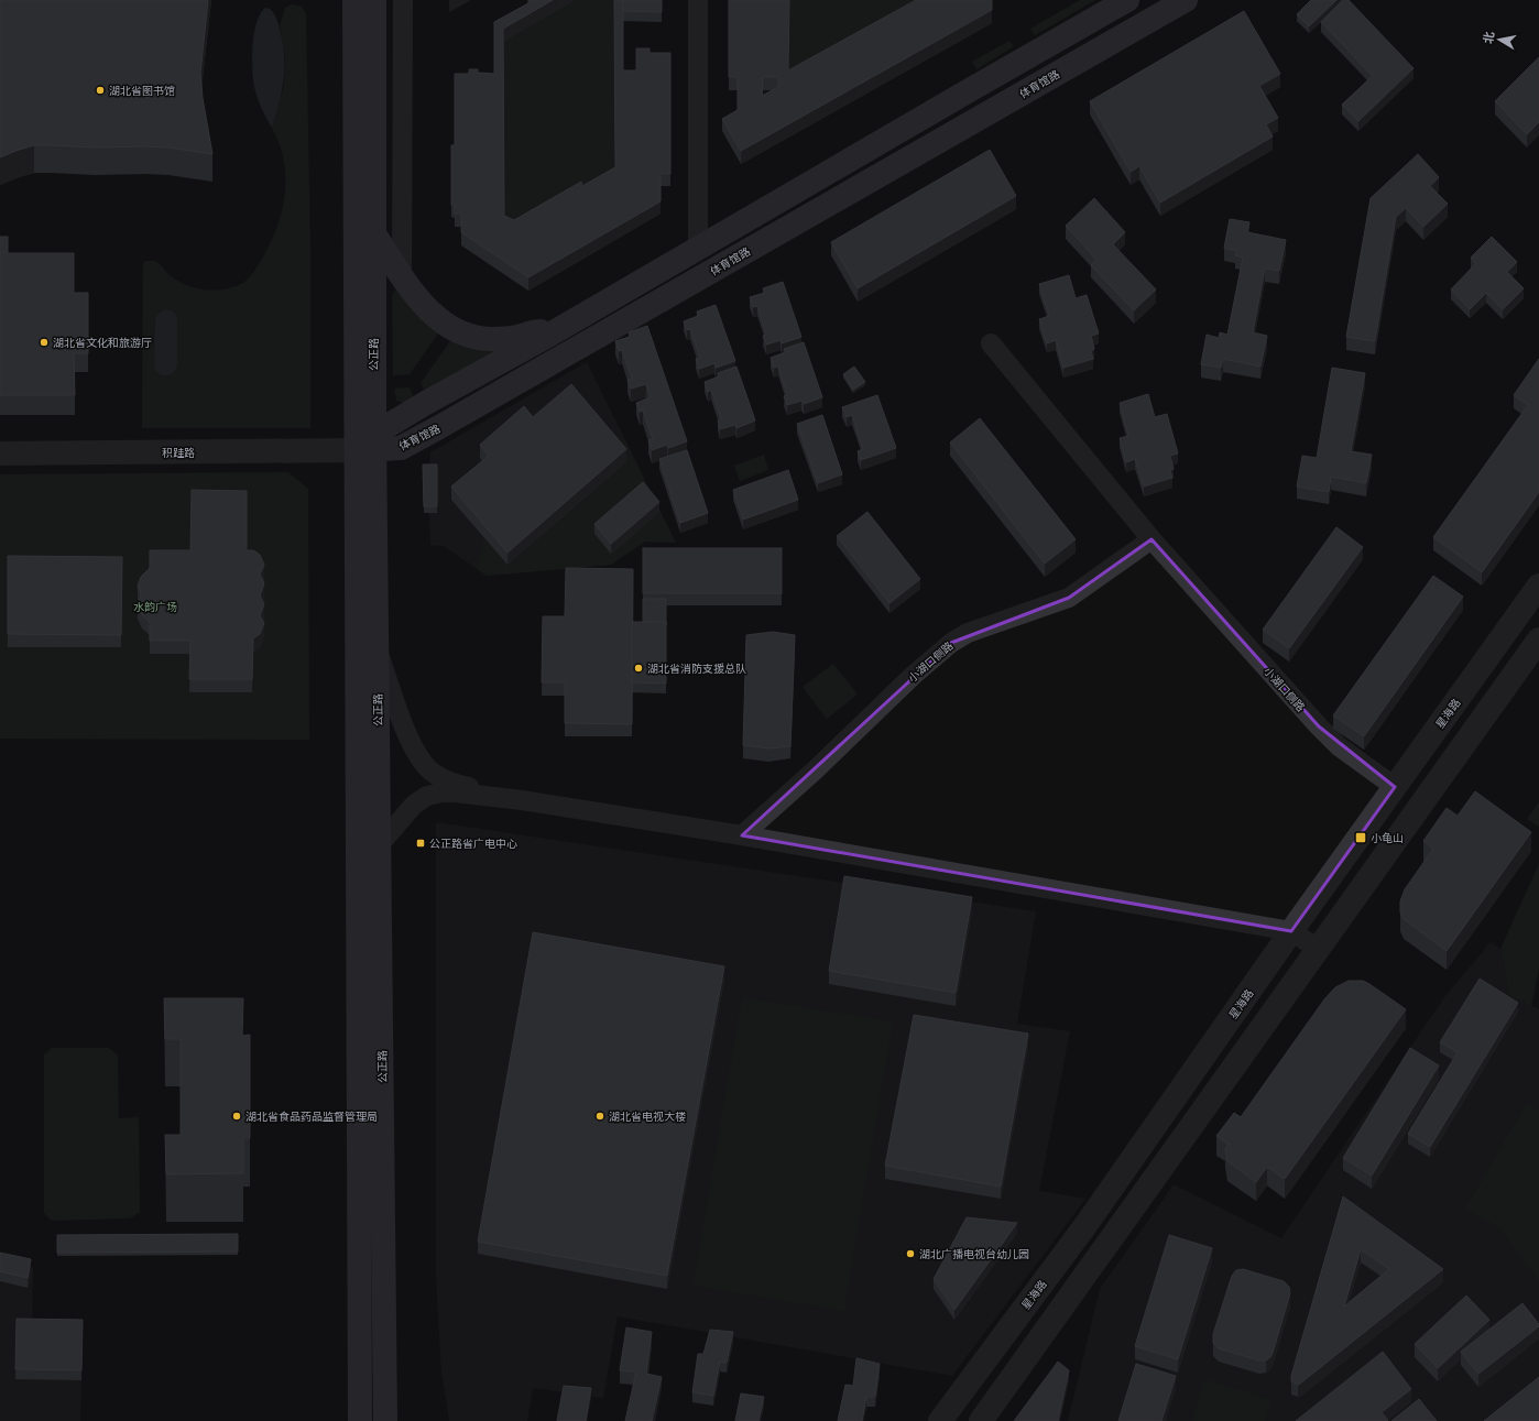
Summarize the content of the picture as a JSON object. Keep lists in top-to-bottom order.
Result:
{
  "streets": {
    "main road": ["体育馆路", "公正路"],
    "street": ["积跬路", "小湖口侧路", "星海路"]
  },
  "crossings": [
    ["体育馆路", "公正路"],
    ["体育馆路", "积跬路"],
    ["公正路", "积跬路"],
    ["小湖口侧路", "星海路"]
  ],
  "parks": ["水韵广场"],
  "places": {
    "other": [
      "湖北省图书馆",
      "湖北省文化和旅游厅",
      "湖北省消防支援总队",
      "湖北省食品药品监督管理局",
      "湖北省电视大楼",
      "湖北广播电视台幼儿园"
    ],
    "transit": ["小龟山", "公正路省广电中心"]
  },
  "north": "left"
}
